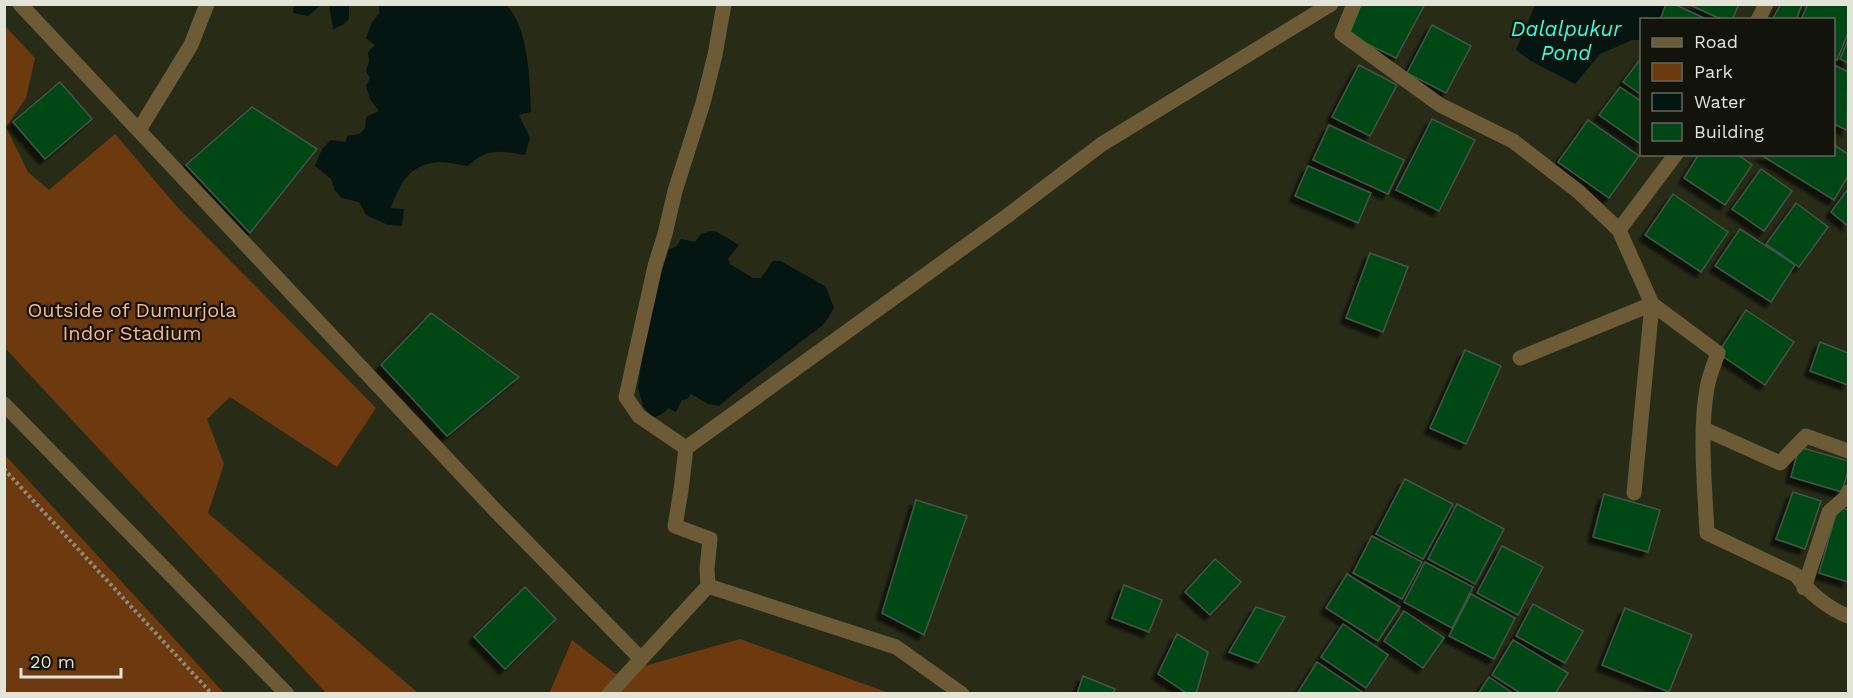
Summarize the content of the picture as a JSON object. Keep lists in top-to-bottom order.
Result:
{
  "water": ["Dalalpukur Pond"],
  "parks": ["Outside of Dumurjola Indor Stadium"],
  "legend": [
    "Road",
    "Park",
    "Water",
    "Building"
  ],
  "scale_bar": "20 m"
}
